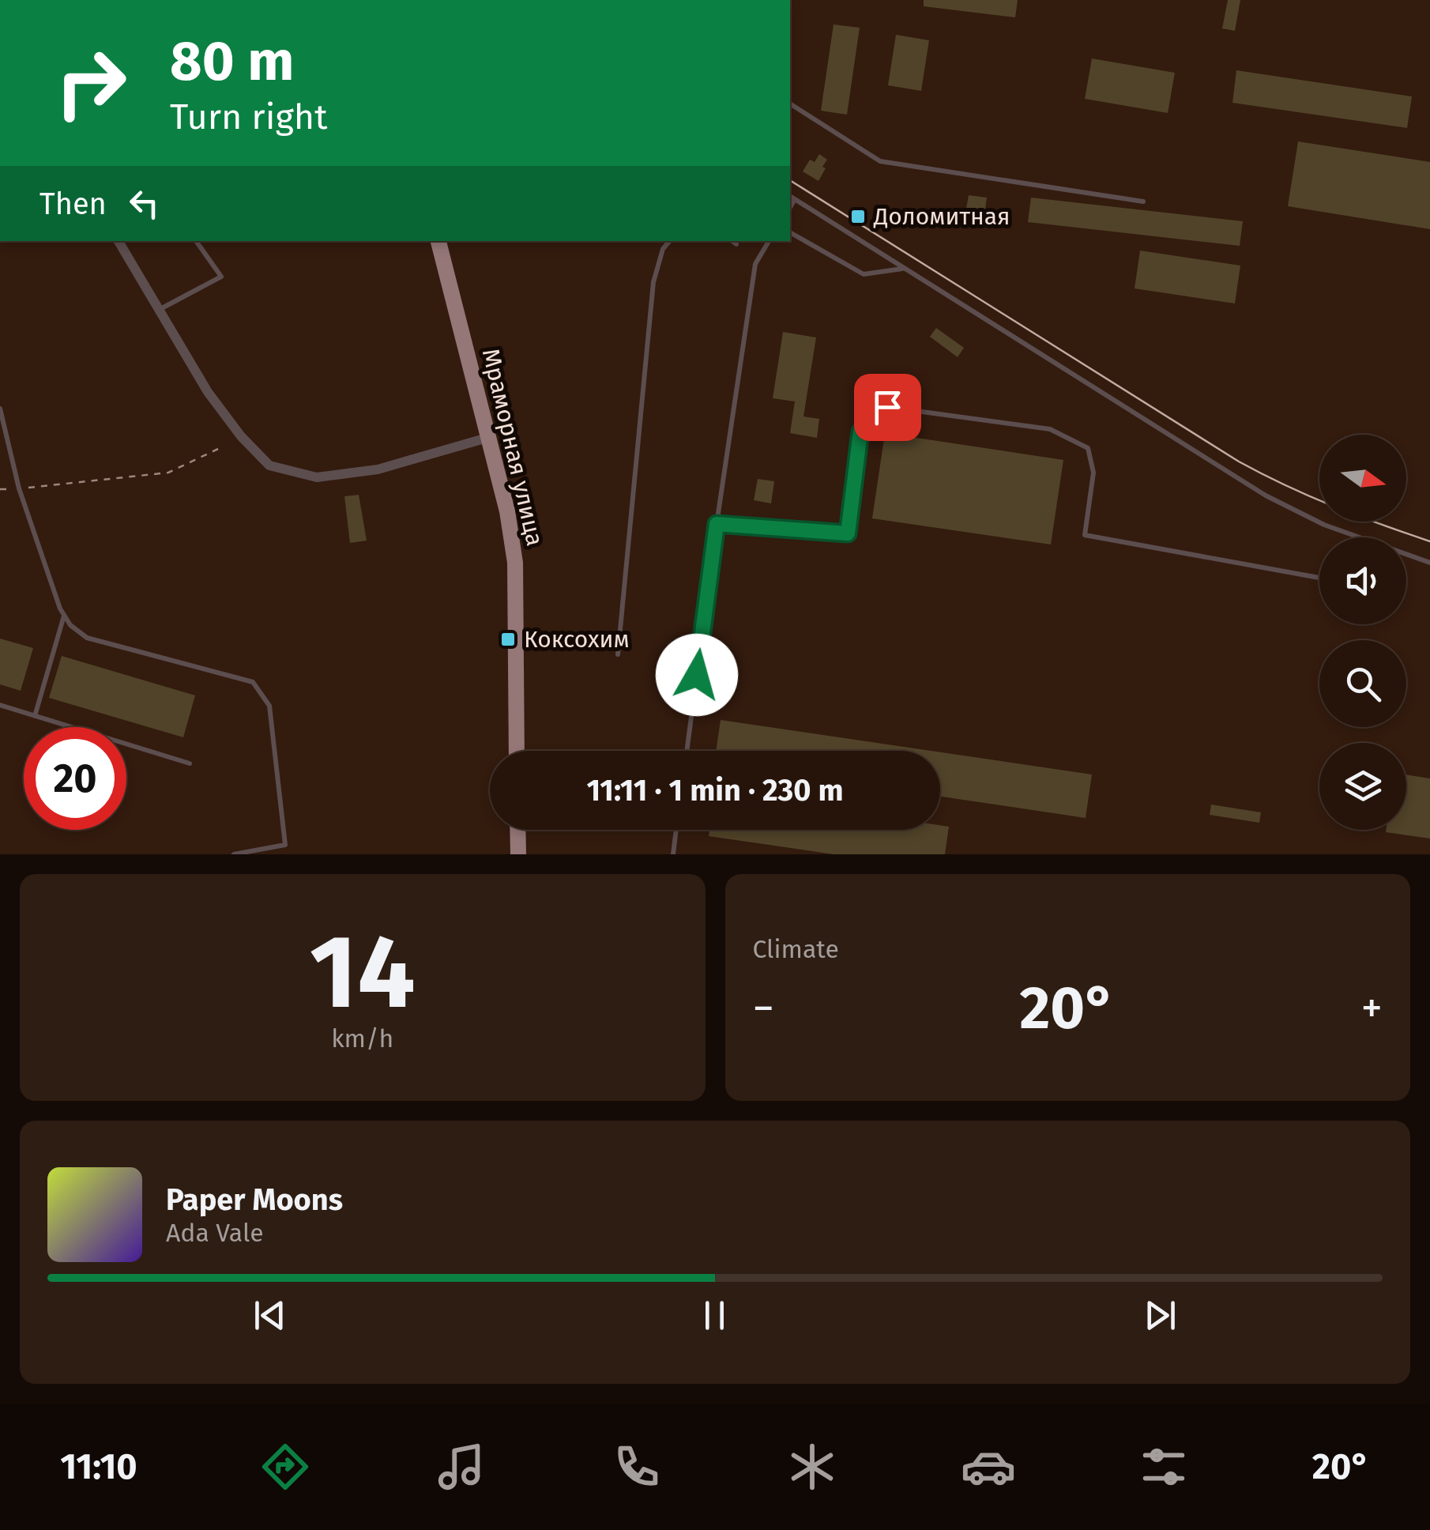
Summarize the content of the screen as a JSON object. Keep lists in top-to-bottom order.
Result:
{
  "streets": {
    "main road": ["Мраморная улица"]
  },
  "places": {
    "transit": ["Доломитная", "Коксохим"]
  },
  "north": "right",
  "page": {
    "turn": ["80 m", "Turn right"],
    "then": "Then",
    "limit": "20",
    "trip": "11:11 · 1 min · 230 m",
    "tile": [
      ["14", "km/h"],
      "Climate"
    ],
    "heat": ["−", "20°", "+"],
    "song": ["Paper Moons", "Ada Vale"],
    "tabs": ["11:10", "20°"]
  }
}
